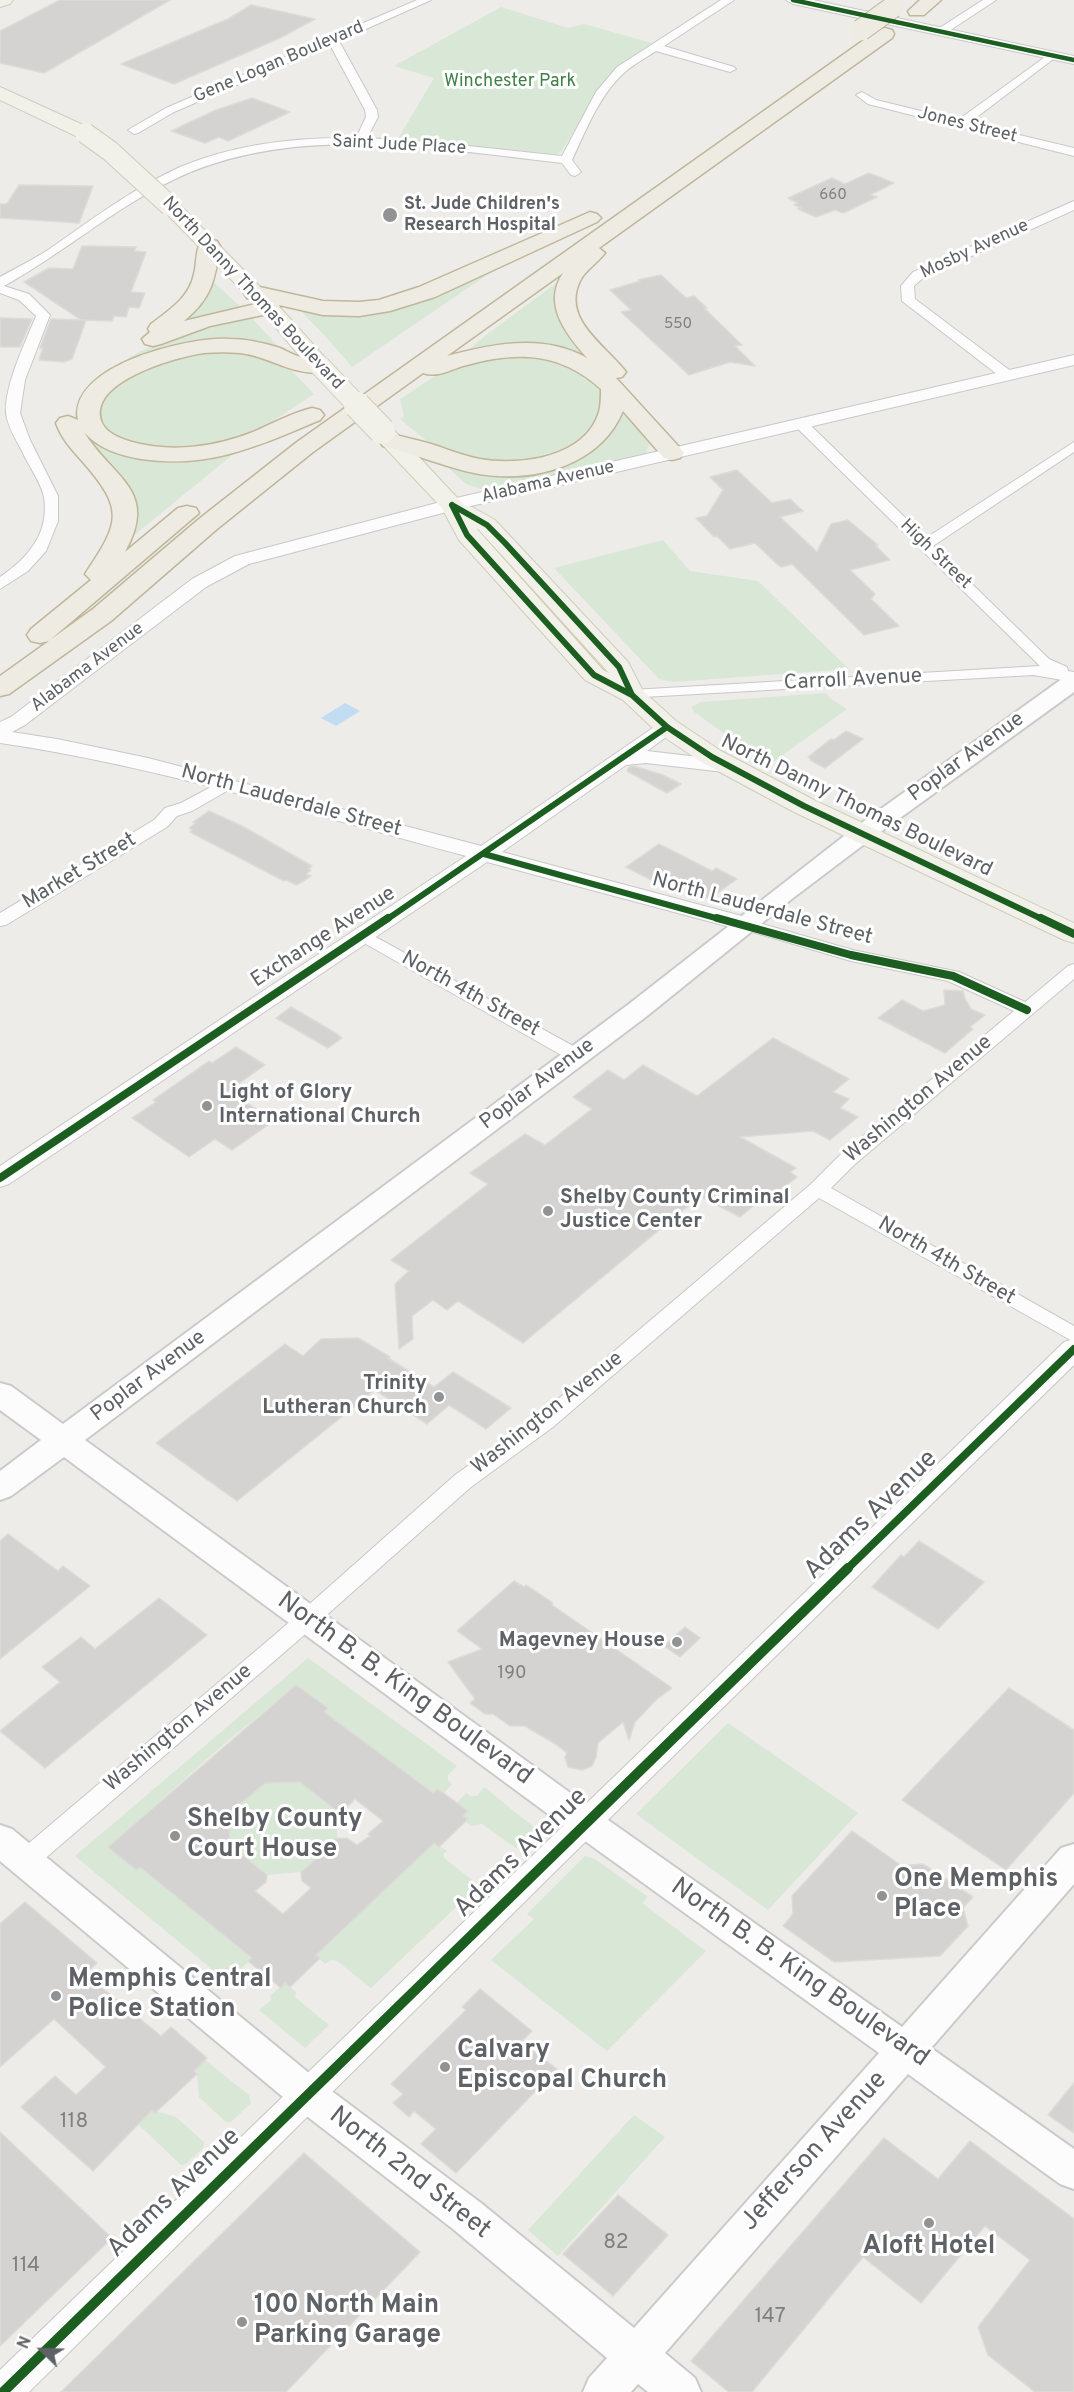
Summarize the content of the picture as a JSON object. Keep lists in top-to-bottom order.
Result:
{
  "streets": {
    "main road": [
      "North Danny Thomas Boulevard",
      "Poplar Avenue",
      "North B. B. King Boulevard",
      "Jefferson Avenue",
      "North 2nd Street"
    ],
    "street": [
      "Gene Logan Boulevard",
      "Jones Street",
      "Saint Jude Place",
      "Mosby Avenue",
      "Alabama Avenue",
      "High Street",
      "Carroll Avenue",
      "North Lauderdale Street",
      "Market Street",
      "Exchange Avenue",
      "North 4th Street",
      "Washington Avenue",
      "Adams Avenue"
    ]
  },
  "crossings": [
    ["Mosby Avenue", "Alabama Avenue"],
    ["North Danny Thomas Boulevard", "Alabama Avenue"],
    ["North Danny Thomas Boulevard", "Carroll Avenue"],
    ["North Danny Thomas Boulevard", "Poplar Avenue"],
    ["North Danny Thomas Boulevard", "Exchange Avenue"],
    ["Alabama Avenue", "High Street"],
    ["High Street", "Carroll Avenue"],
    ["High Street", "Poplar Avenue"],
    ["Carroll Avenue", "Poplar Avenue"],
    ["Poplar Avenue", "North Lauderdale Street"],
    ["Poplar Avenue", "North 4th Street"],
    ["Poplar Avenue", "North B. B. King Boulevard"],
    ["North Lauderdale Street", "Market Street"],
    ["North Lauderdale Street", "Exchange Avenue"],
    ["North Lauderdale Street", "Washington Avenue"],
    ["Exchange Avenue", "North 4th Street"],
    ["North 4th Street", "Washington Avenue"],
    ["Washington Avenue", "North B. B. King Boulevard"],
    ["Washington Avenue", "North 2nd Street"],
    ["Adams Avenue", "North B. B. King Boulevard"],
    ["Adams Avenue", "North 2nd Street"],
    ["North B. B. King Boulevard", "Jefferson Avenue"],
    ["Jefferson Avenue", "North 2nd Street"]
  ],
  "parks": ["Winchester Park"],
  "places": [
    "St. Jude Children's Research Hospital",
    "Light of Glory International Church",
    "Shelby County Criminal Justice Center",
    "Trinity Lutheran Church",
    "Magevney House",
    "Shelby County Court House",
    "One Memphis Place",
    "Memphis Central Police Station",
    "Calvary Episcopal Church",
    "Aloft Hotel",
    "100 North Main Parking Garage"
  ],
  "house_numbers": [
    "660",
    "550",
    "190",
    "118",
    "82",
    "114",
    "147"
  ],
  "north": "top left"
}
